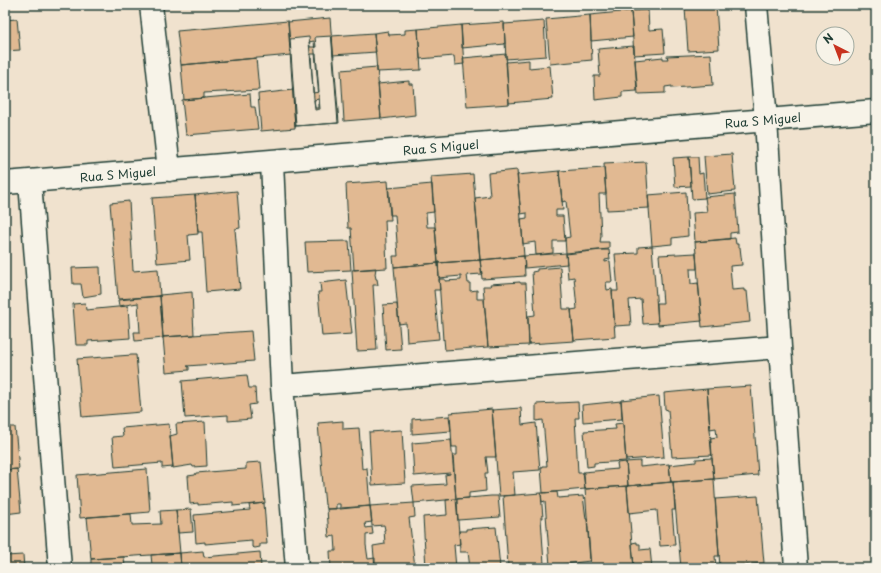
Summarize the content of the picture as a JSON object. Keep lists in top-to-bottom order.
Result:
{
  "streets": {
    "street": ["Rua S Miguel"]
  },
  "north": "top left"
}
